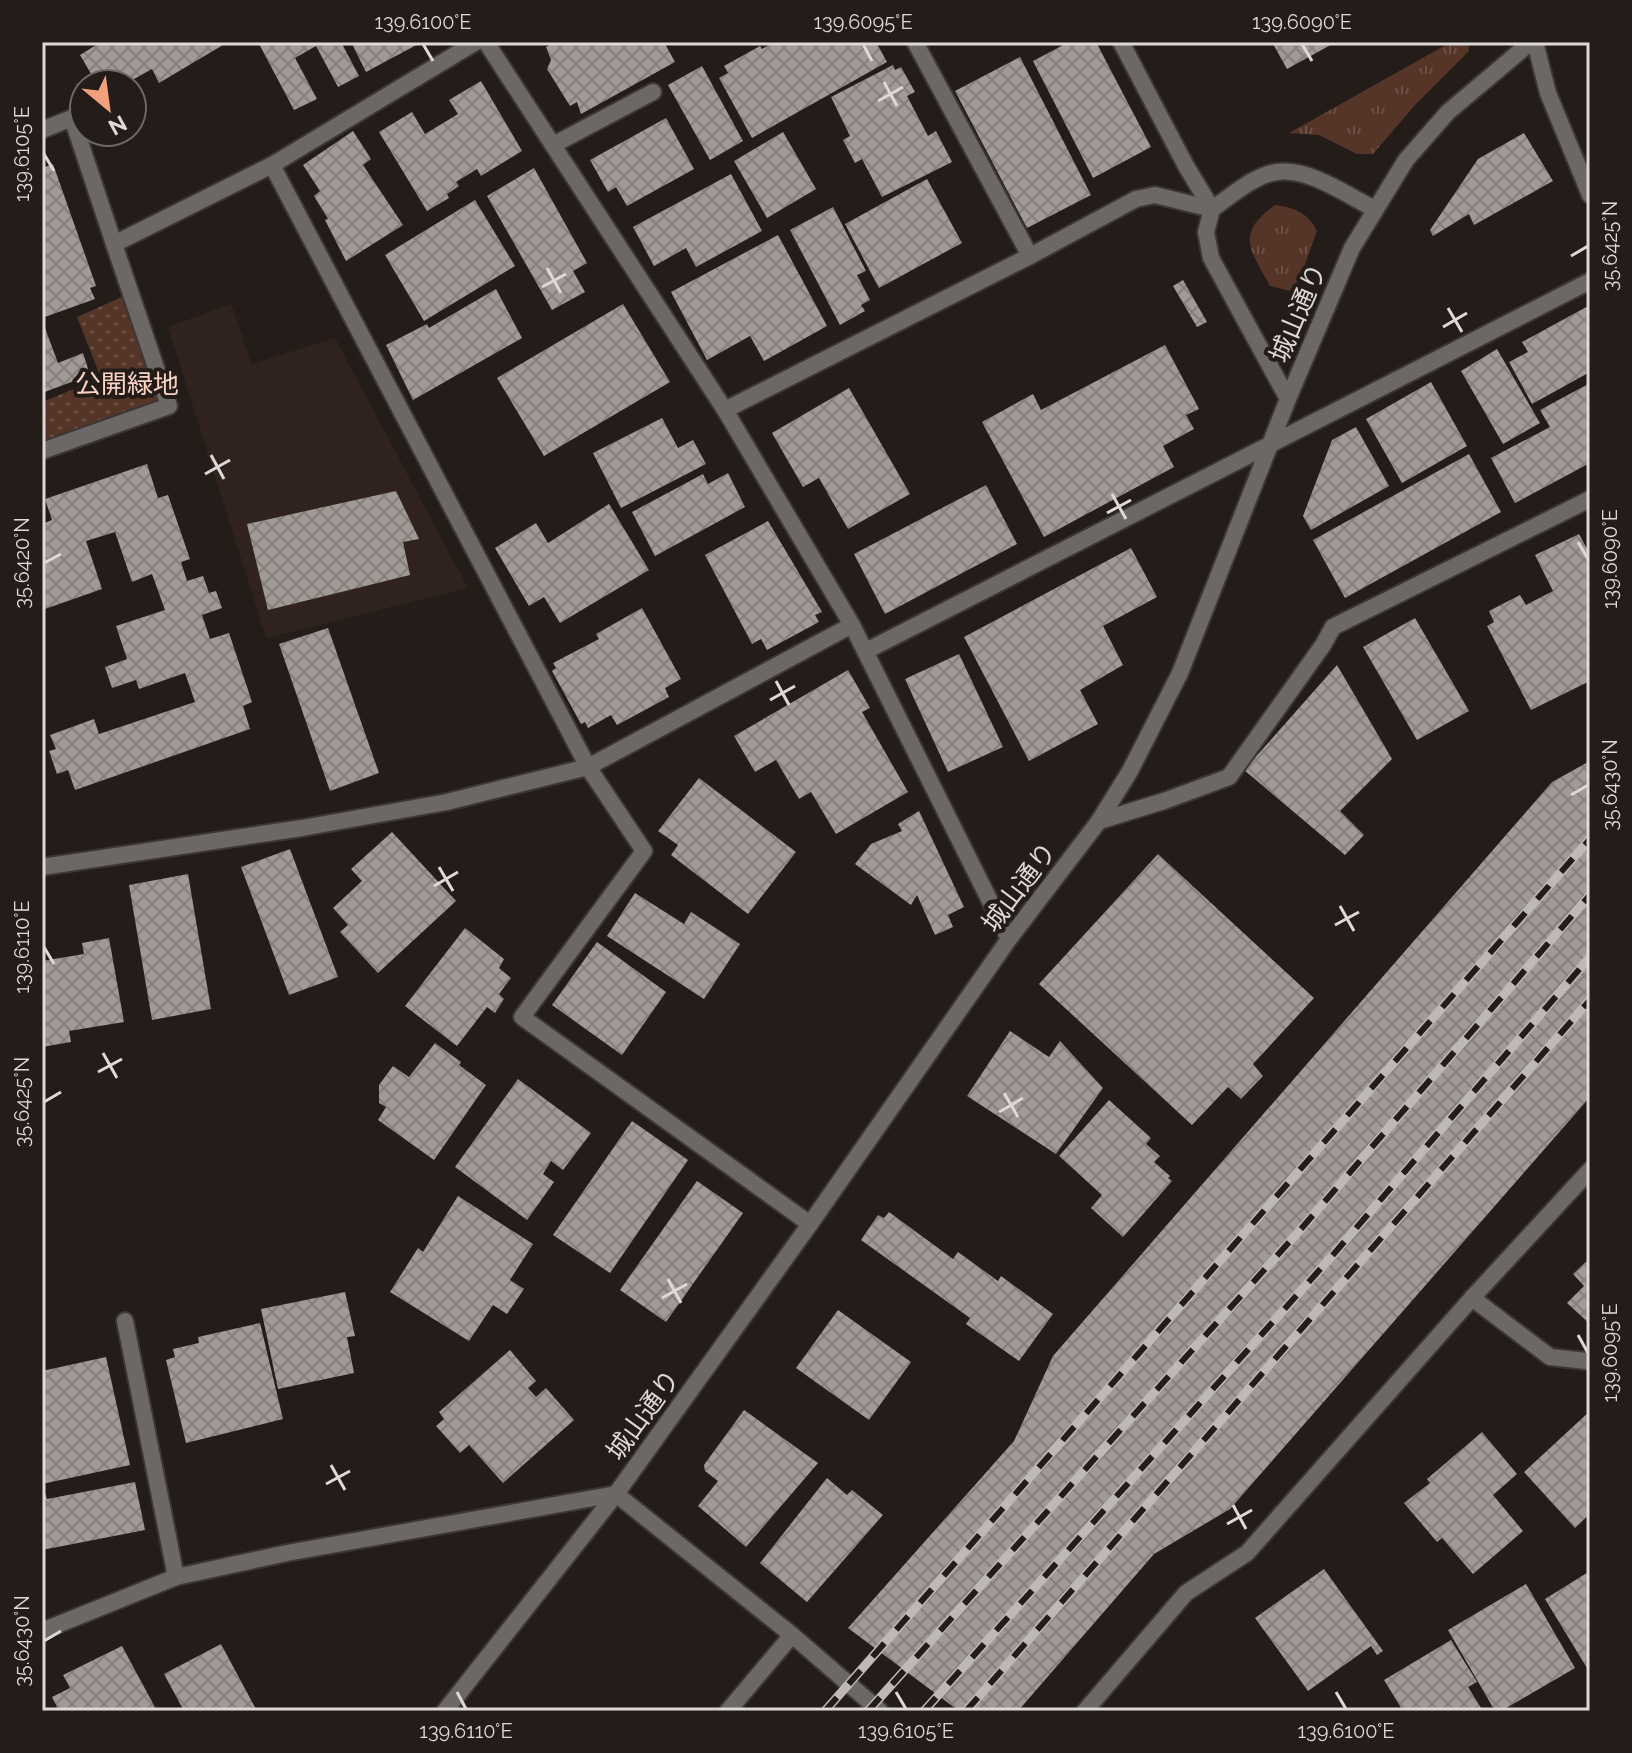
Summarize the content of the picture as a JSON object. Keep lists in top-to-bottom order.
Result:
{
  "streets": {
    "street": ["城山通り"]
  },
  "parks": ["公開緑地"],
  "north": "bottom right",
  "coordinates": [
    "139.6100°E",
    "139.6095°E",
    "139.6090°E",
    "139.6105°E",
    "35.6425°N",
    "35.6420°N",
    "35.6430°N",
    "139.6110°E"
  ]
}
